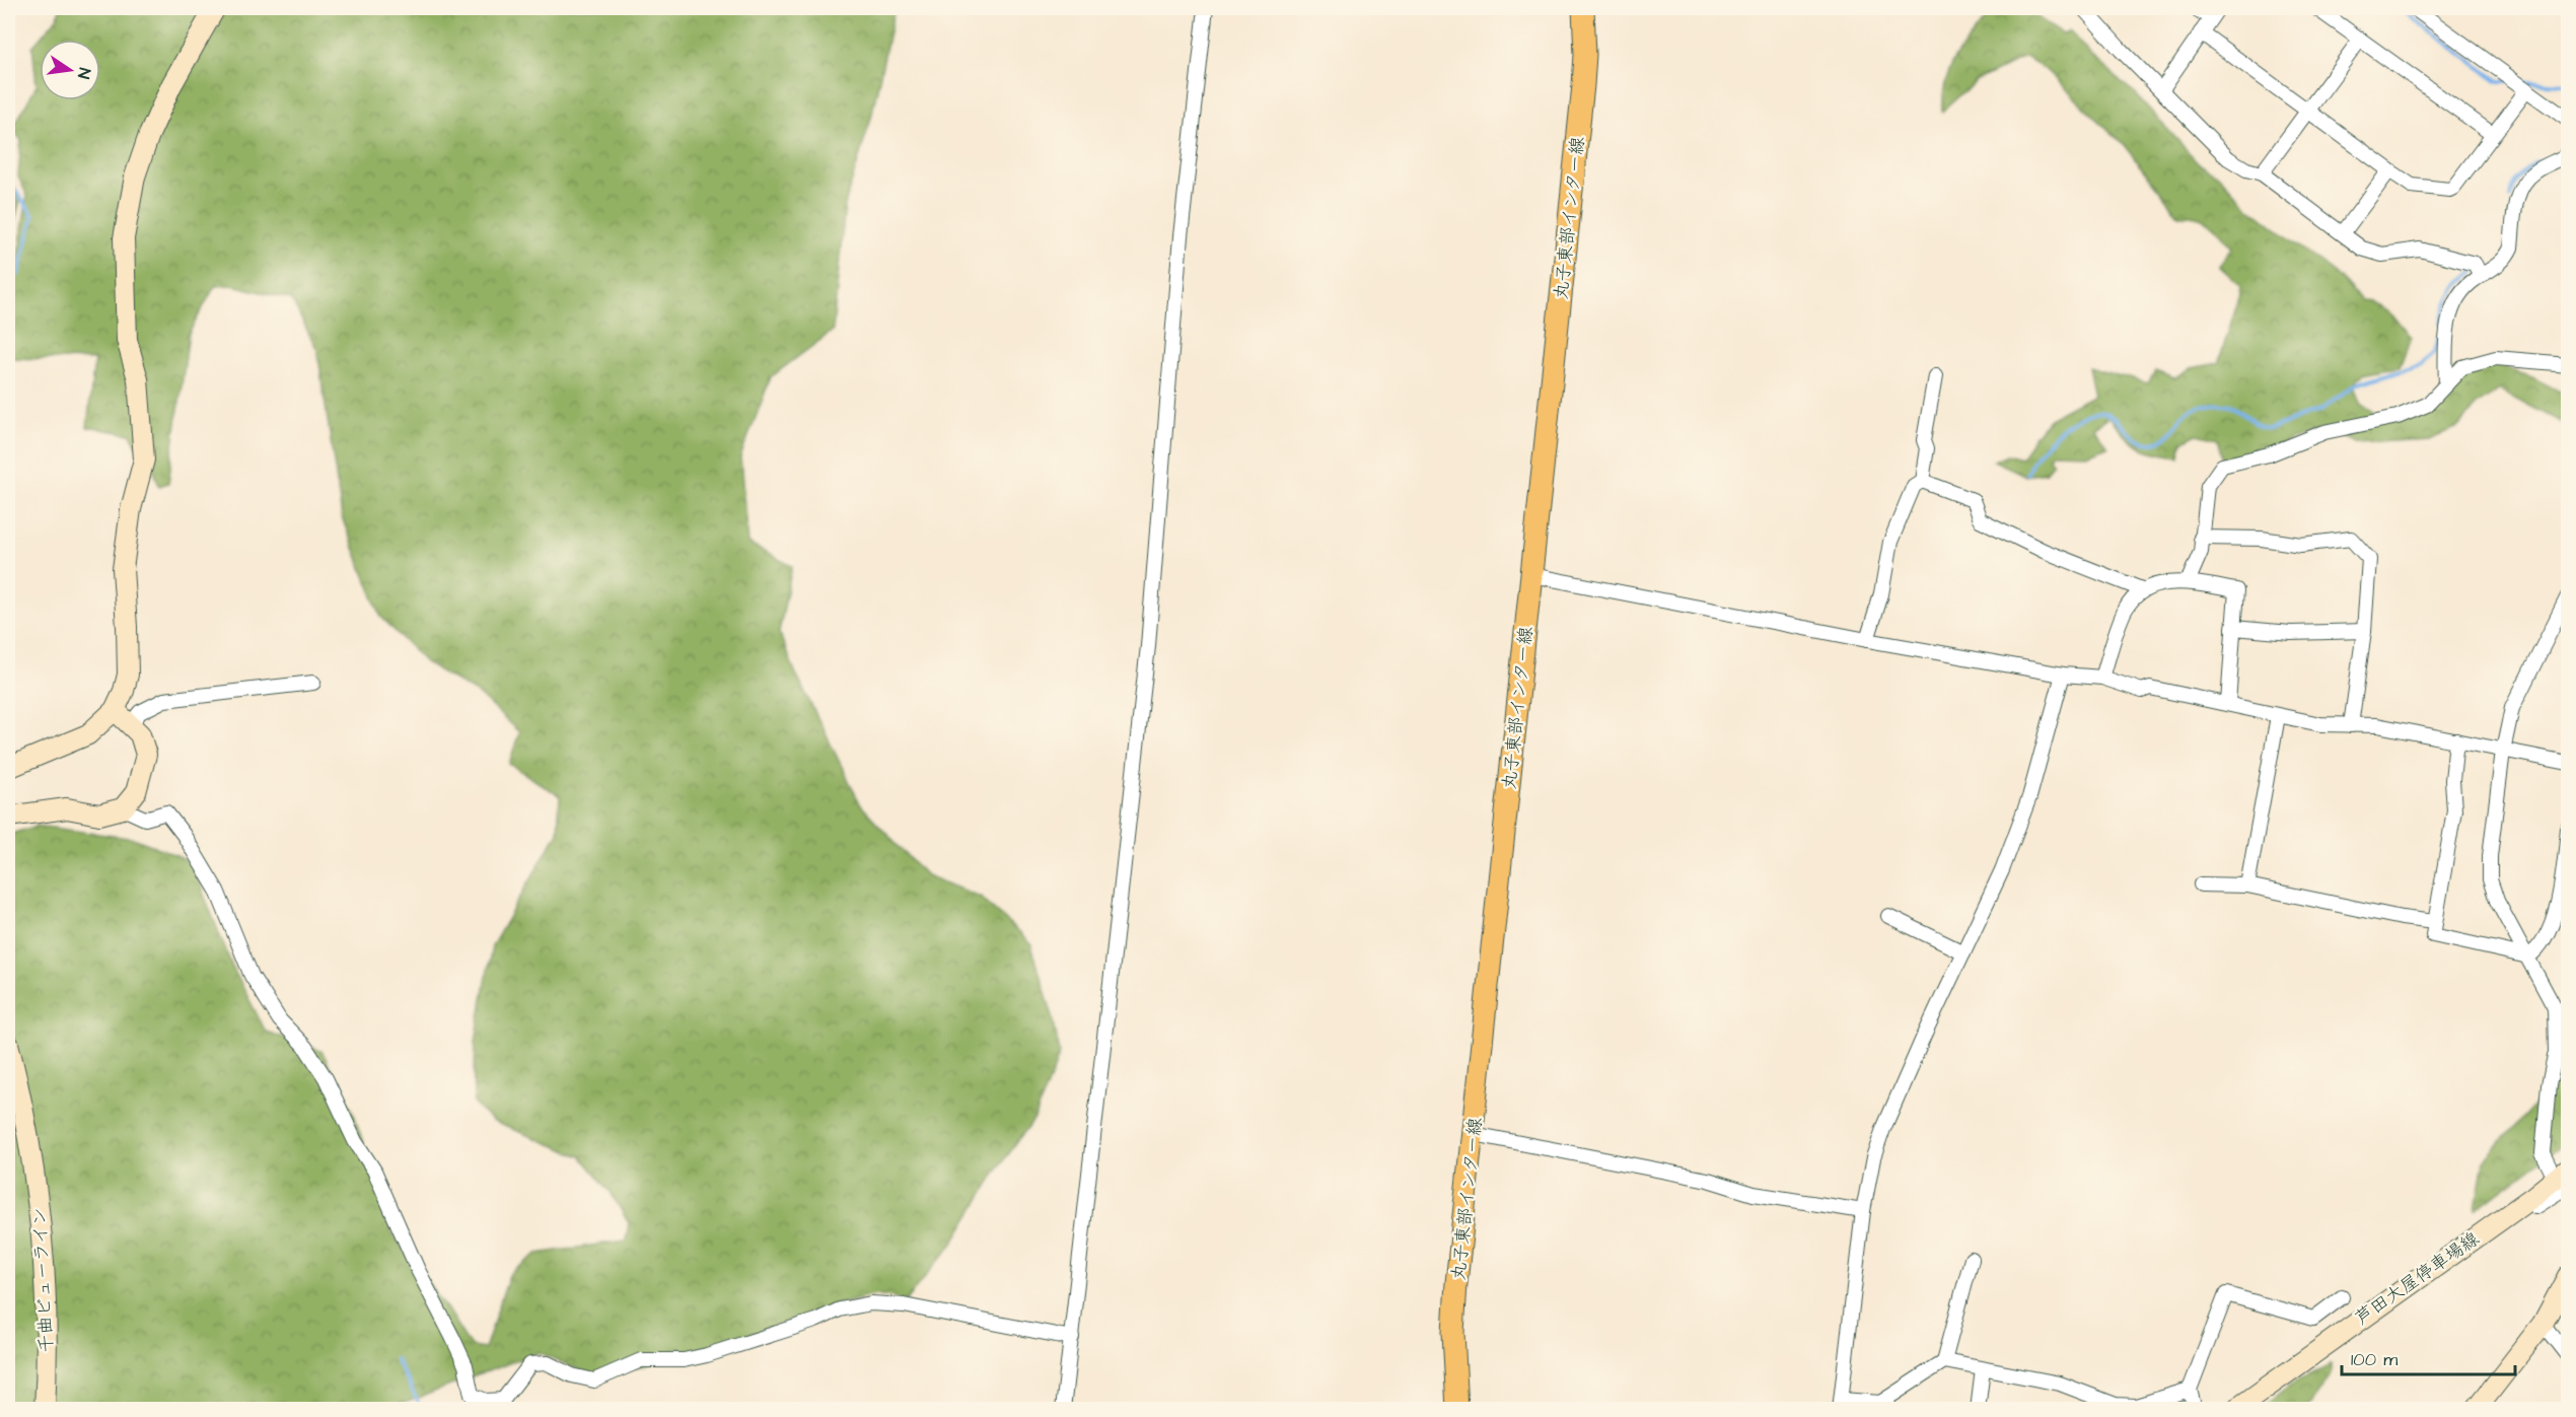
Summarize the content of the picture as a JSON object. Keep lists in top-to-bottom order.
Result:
{
  "streets": {
    "main road": ["丸子東部インター線"],
    "street": ["芦田大屋停車場線", "千曲ビューライン"]
  },
  "scale_bar": "100 m",
  "north": "right"
}
